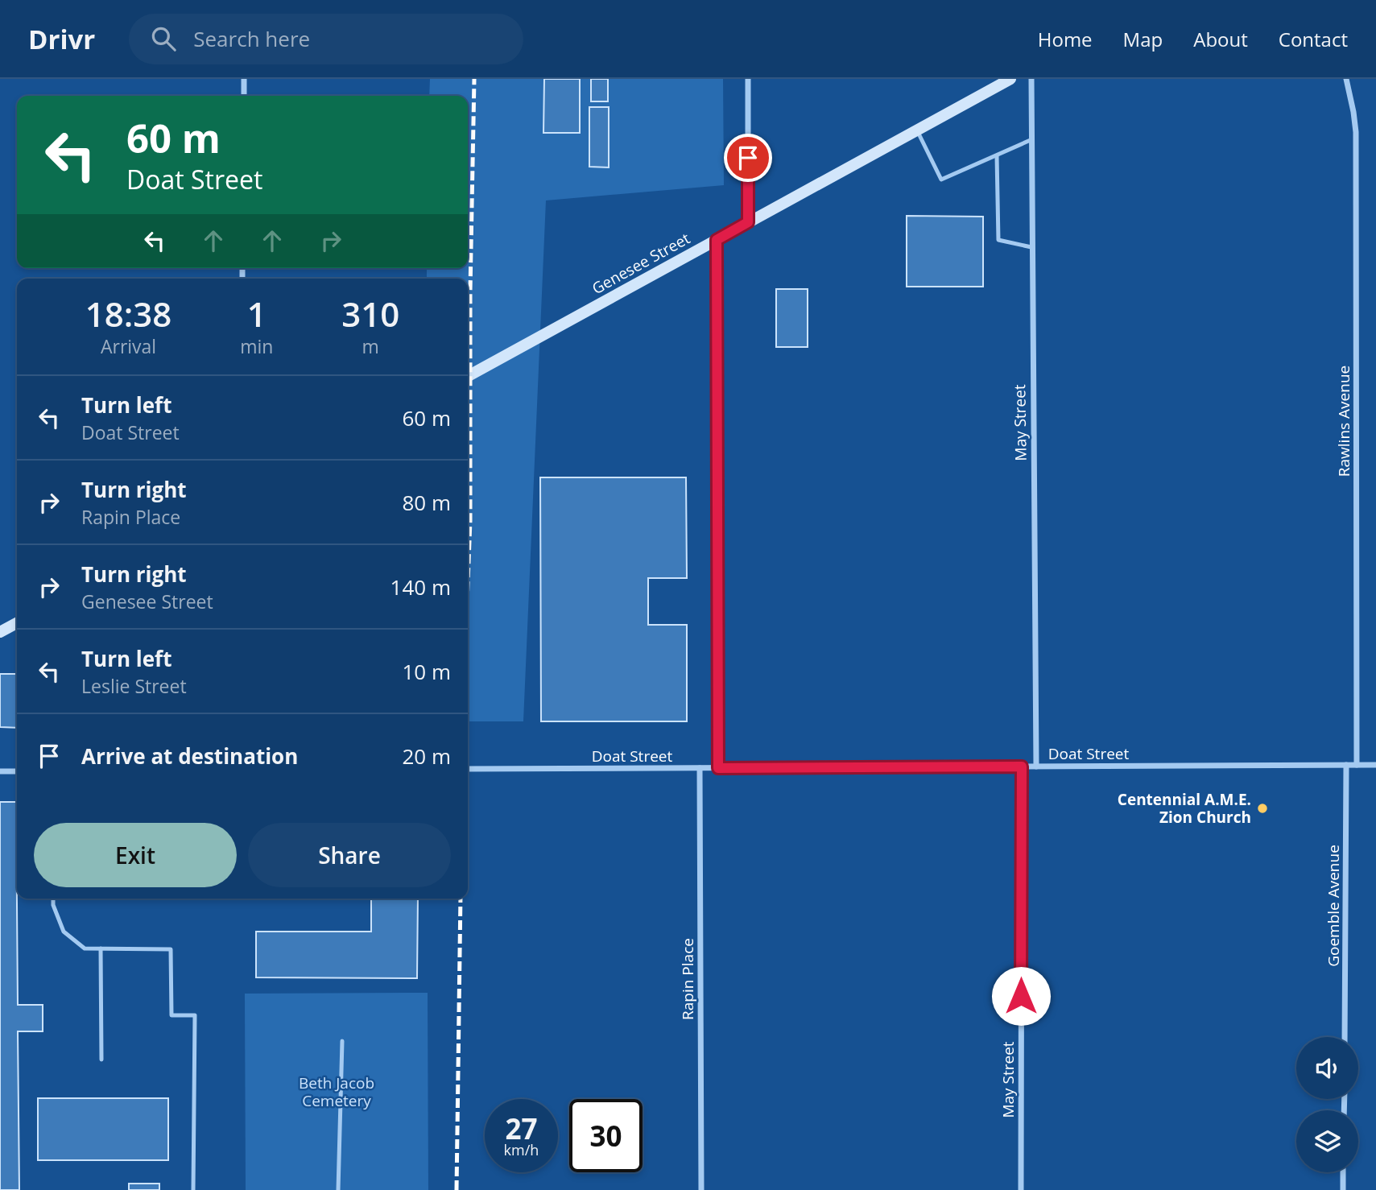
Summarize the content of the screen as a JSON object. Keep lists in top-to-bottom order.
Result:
{
  "streets": {
    "main road": ["Genesee Street"],
    "street": [
      "Rawlins Avenue",
      "May Street",
      "Doat Street",
      "Goemble Avenue",
      "Rapin Place"
    ]
  },
  "crossings": [
    ["Rawlins Avenue", "Doat Street"],
    ["May Street", "Doat Street"],
    ["Doat Street", "Goemble Avenue"],
    ["Doat Street", "Rapin Place"]
  ],
  "parks": ["Beth Jacob Cemetery"],
  "places": ["Centennial A.M.E. Zion Church"],
  "page": {
    "header": "Drivr",
    "search": "Search here",
    "nav": [
      "Home",
      "Map",
      "About",
      "Contact"
    ],
    "turn": ["60 m", "Doat Street"],
    "eta": [
      "18:38",
      "Arrival",
      "1",
      "min",
      "310",
      "m"
    ],
    "list": [
      {
        "name": "Turn left",
        "note": "Doat Street",
        "value": "60 m"
      },
      {
        "name": "Turn right",
        "note": "Rapin Place",
        "value": "80 m"
      },
      {
        "name": "Turn right",
        "note": "Genesee Street",
        "value": "140 m"
      },
      {
        "name": "Turn left",
        "note": "Leslie Street",
        "value": "10 m"
      },
      {
        "name": "Arrive at destination",
        "value": "20 m"
      }
    ],
    "buttons": ["Exit", "Share"],
    "speed": "27 km/h",
    "limit": "30"
  }
}
